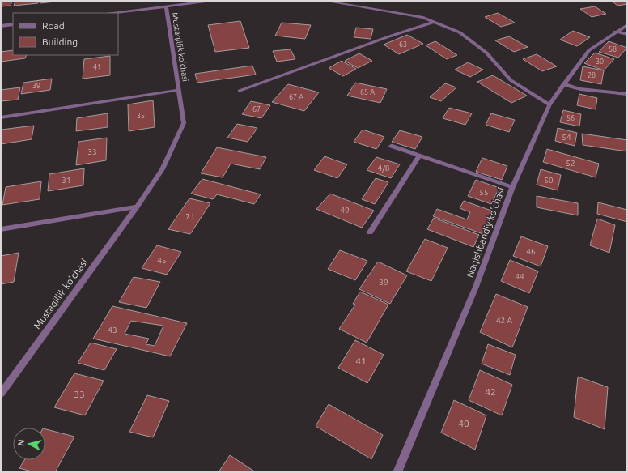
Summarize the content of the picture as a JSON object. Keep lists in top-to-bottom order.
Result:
{
  "streets": {
    "street": ["Mustaqillik ko'chasi", "Naqishbandiy ko'chasi"]
  },
  "house_numbers": [
    "63",
    "58",
    "30",
    "41",
    "28",
    "39",
    "65 А",
    "67 А",
    "67",
    "35",
    "56",
    "54",
    "33",
    "52",
    "4/8",
    "31",
    "50",
    "55",
    "49",
    "71",
    "46",
    "45",
    "44",
    "39",
    "42 А",
    "43",
    "41",
    "42",
    "33",
    "40"
  ],
  "legend": ["Road", "Building"],
  "north": "left"
}
